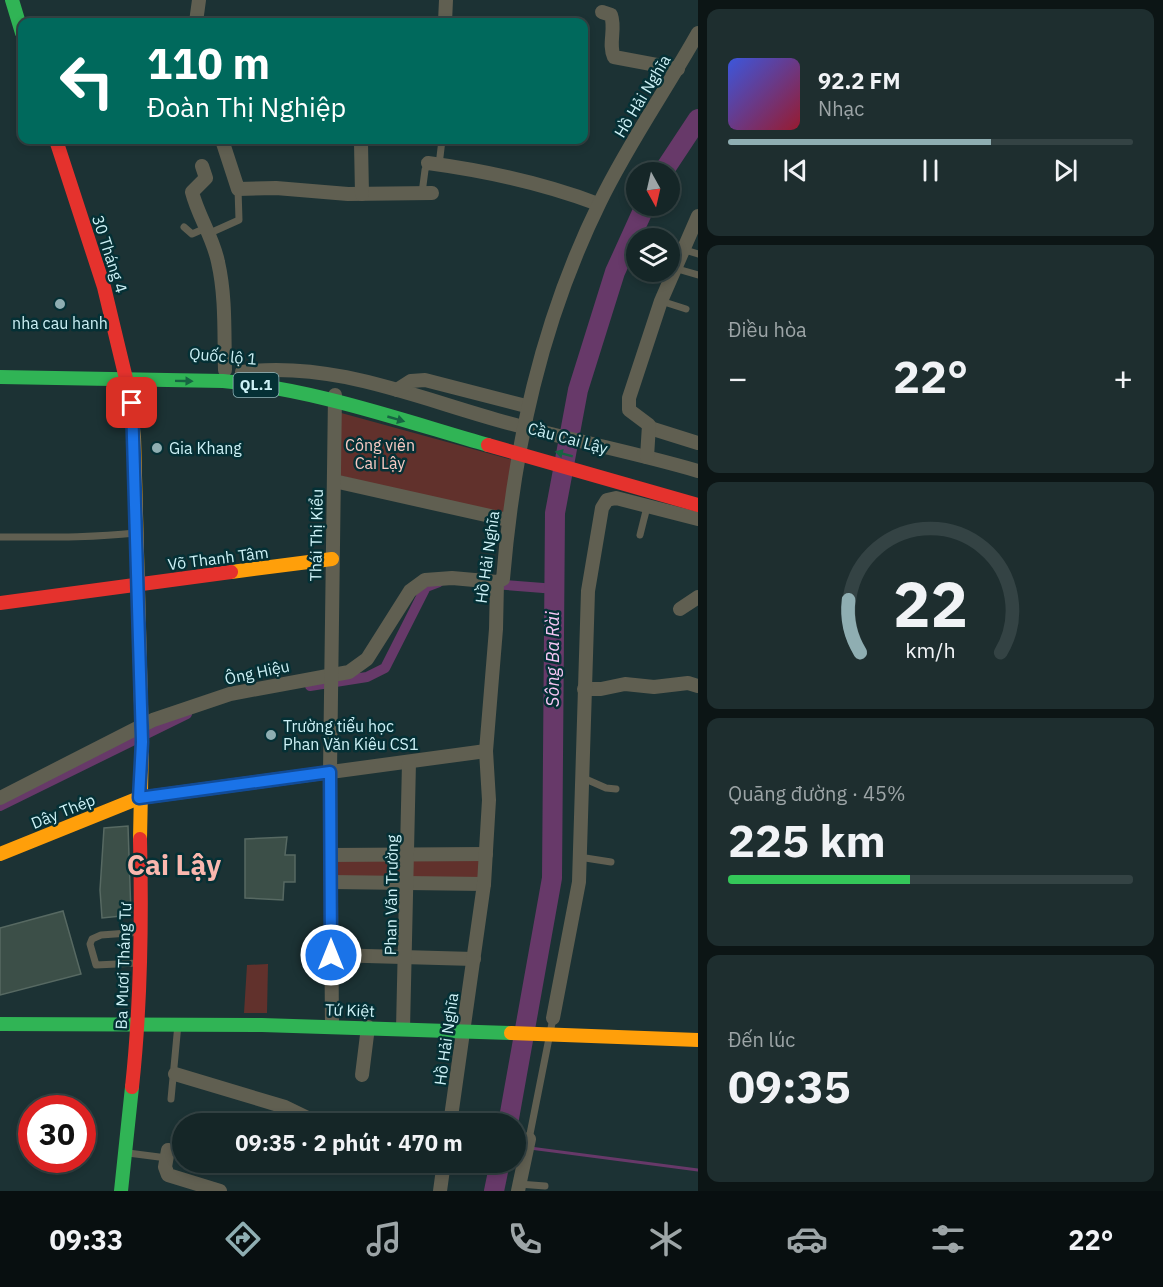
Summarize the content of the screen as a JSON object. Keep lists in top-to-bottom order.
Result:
{
  "streets": {
    "main road": [
      "30 Tháng 4",
      "Quốc lộ 1",
      "QL.1",
      "Cầu Cai Lậy",
      "Võ Thanh Tâm",
      "Dây Thép",
      "Ba Mươi Tháng Tư",
      "Tứ Kiệt"
    ],
    "street": [
      "Hồ Hải Nghĩa",
      "Thái Thị Kiểu",
      "Ông Hiệu",
      "Phan Văn Trường"
    ]
  },
  "crossings": [
    ["Hồ Hải Nghĩa", "Ông Hiệu"],
    ["Hồ Hải Nghĩa", "Tứ Kiệt"],
    ["30 Tháng 4", "Quốc lộ 1"],
    ["Quốc lộ 1", "Cầu Cai Lậy"],
    ["Quốc lộ 1", "Thái Thị Kiểu"],
    ["QL.1", "Cầu Cai Lậy"],
    ["Thái Thị Kiểu", "Võ Thanh Tâm"],
    ["Thái Thị Kiểu", "Ông Hiệu"],
    ["Võ Thanh Tâm", "Ba Mươi Tháng Tư"],
    ["Dây Thép", "Ba Mươi Tháng Tư"],
    ["Phan Văn Trường", "Tứ Kiệt"],
    ["Ba Mươi Tháng Tư", "Tứ Kiệt"]
  ],
  "districts": ["Cai Lậy"],
  "water": ["Sông Ba Rài"],
  "parks": ["Công viên Cai Lậy"],
  "places": ["nha cau hanh", "Gia Khang", "Trường tiểu học Phan Văn Kiêu CS1"],
  "north": "bottom",
  "page": {
    "turn": ["110 m", "Đoàn Thị Nghiệp"],
    "song": ["92.2 FM", "Nhạc"],
    "tile": [
      "Điều hòa",
      ["Quãng đường · 45%", "225 km"],
      ["Đến lúc", "09:35"]
    ],
    "heat": ["−", "22°", "+"],
    "limit": "30",
    "trip": "09:35 · 2 phút · 470 m",
    "tabs": ["09:33", "22°"],
    "gauge": ["22", "km/h"]
  }
}
